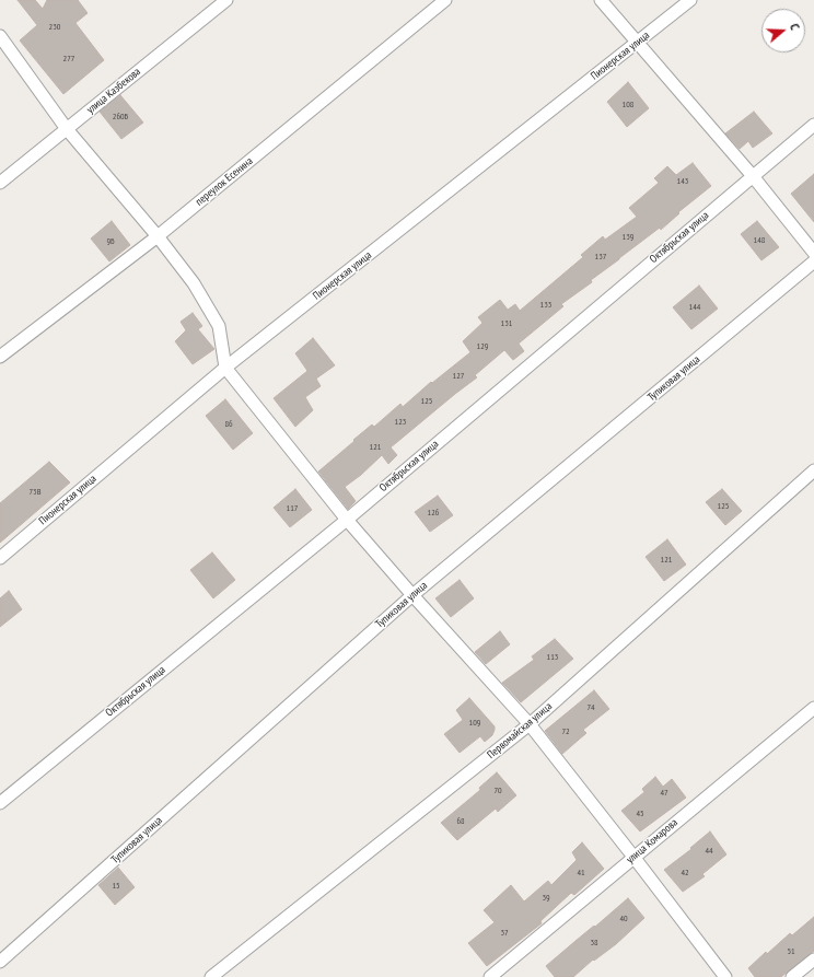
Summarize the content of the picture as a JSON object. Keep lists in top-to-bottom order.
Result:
{
  "streets": {
    "street": [
      "Пионерская улица",
      "улица Казбекова",
      "переулок Есенина",
      "Октябрьская улица",
      "Тупиковая улица",
      "Первомайская улица",
      "улица Комарова"
    ]
  },
  "house_numbers": [
    "230",
    "277",
    "108",
    "260Б",
    "143",
    "139",
    "148",
    "9Б",
    "137",
    "133",
    "144",
    "131",
    "129",
    "127",
    "125",
    "123",
    "86",
    "121",
    "73В",
    "125",
    "117",
    "126",
    "121",
    "113",
    "74",
    "109",
    "72",
    "70",
    "47",
    "45",
    "68",
    "44",
    "41",
    "42",
    "15",
    "39",
    "40",
    "37",
    "38",
    "51"
  ],
  "north": "right"
}
